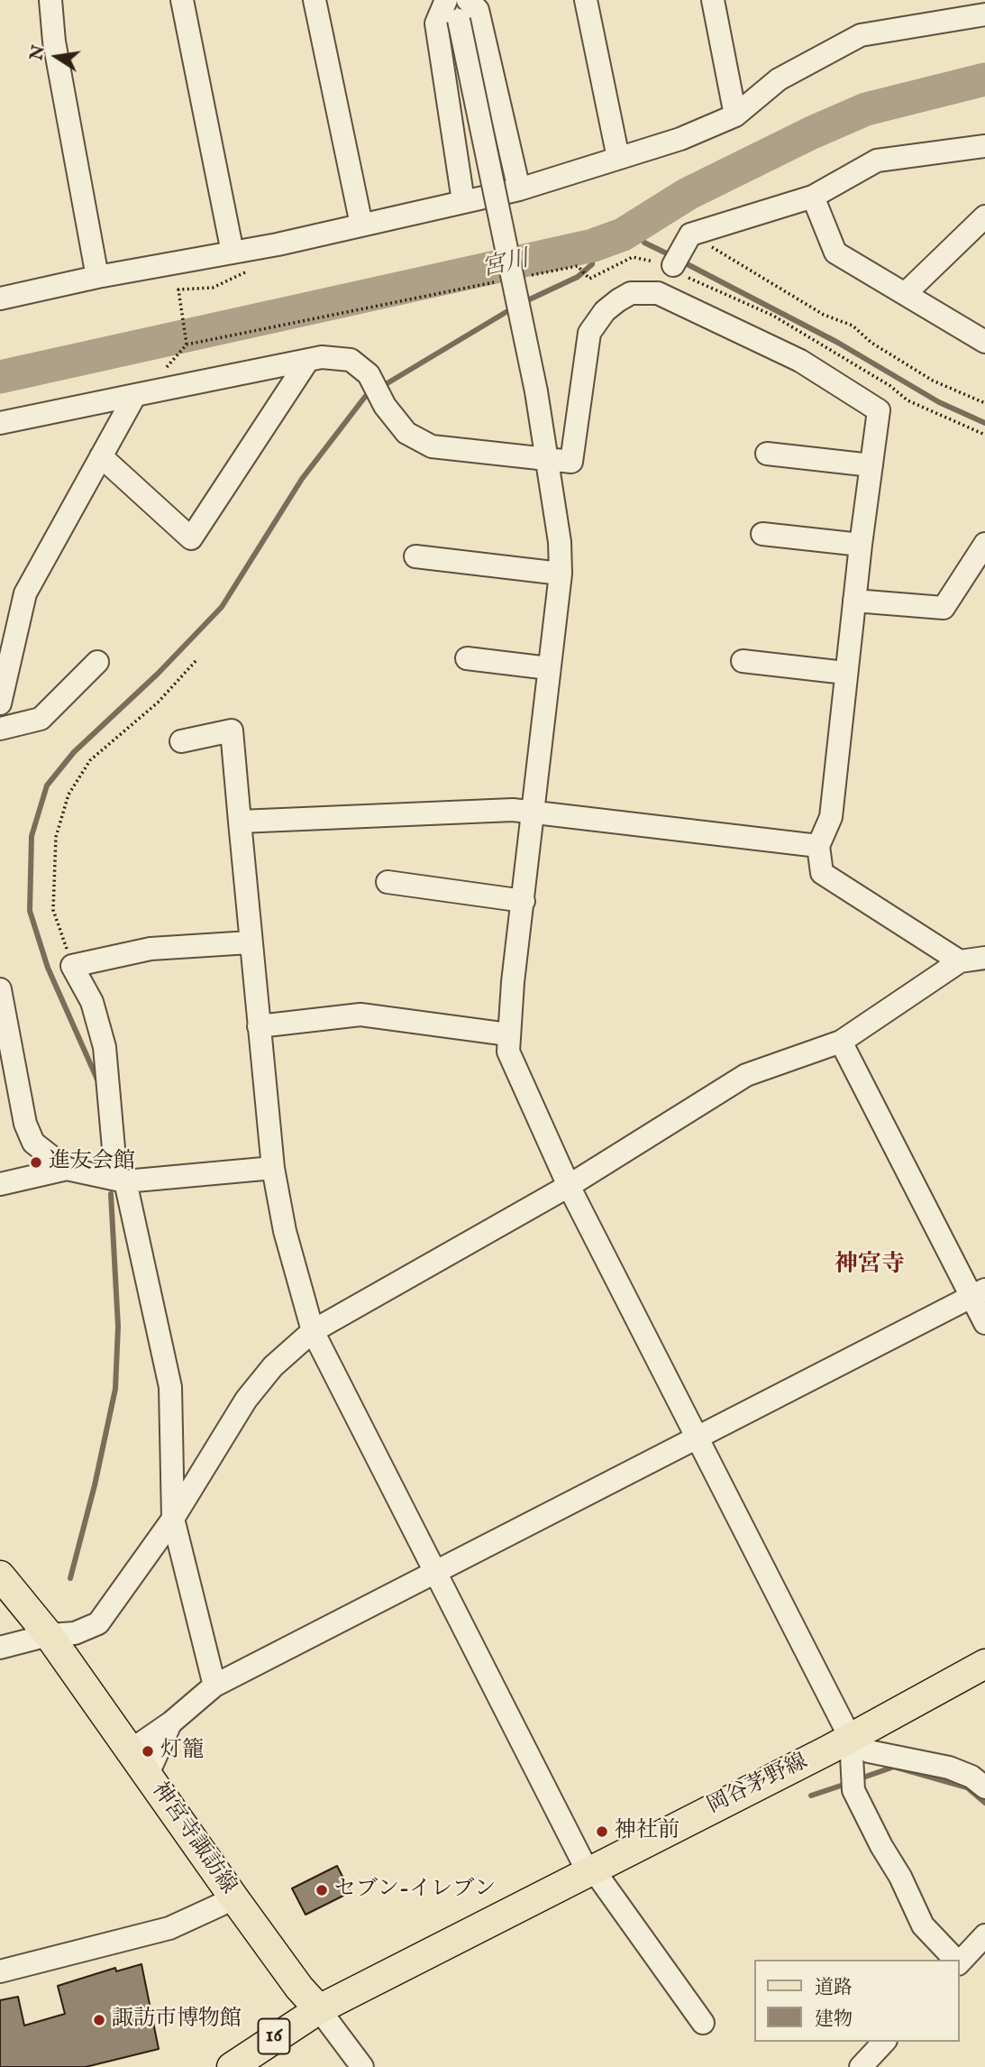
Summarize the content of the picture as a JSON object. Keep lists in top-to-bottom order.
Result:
{
  "streets": {
    "main road": ["岡谷茅野線", "神宮寺諏訪線", "16"]
  },
  "crossings": [
    ["岡谷茅野線", "神宮寺諏訪線"]
  ],
  "districts": ["神宮寺"],
  "water": ["宮川"],
  "places": [
    "進友会館",
    "灯籠",
    "神社前",
    "セブン-イレブン",
    "諏訪市博物館"
  ],
  "legend": ["道路", "建物"],
  "north": "left"
}
